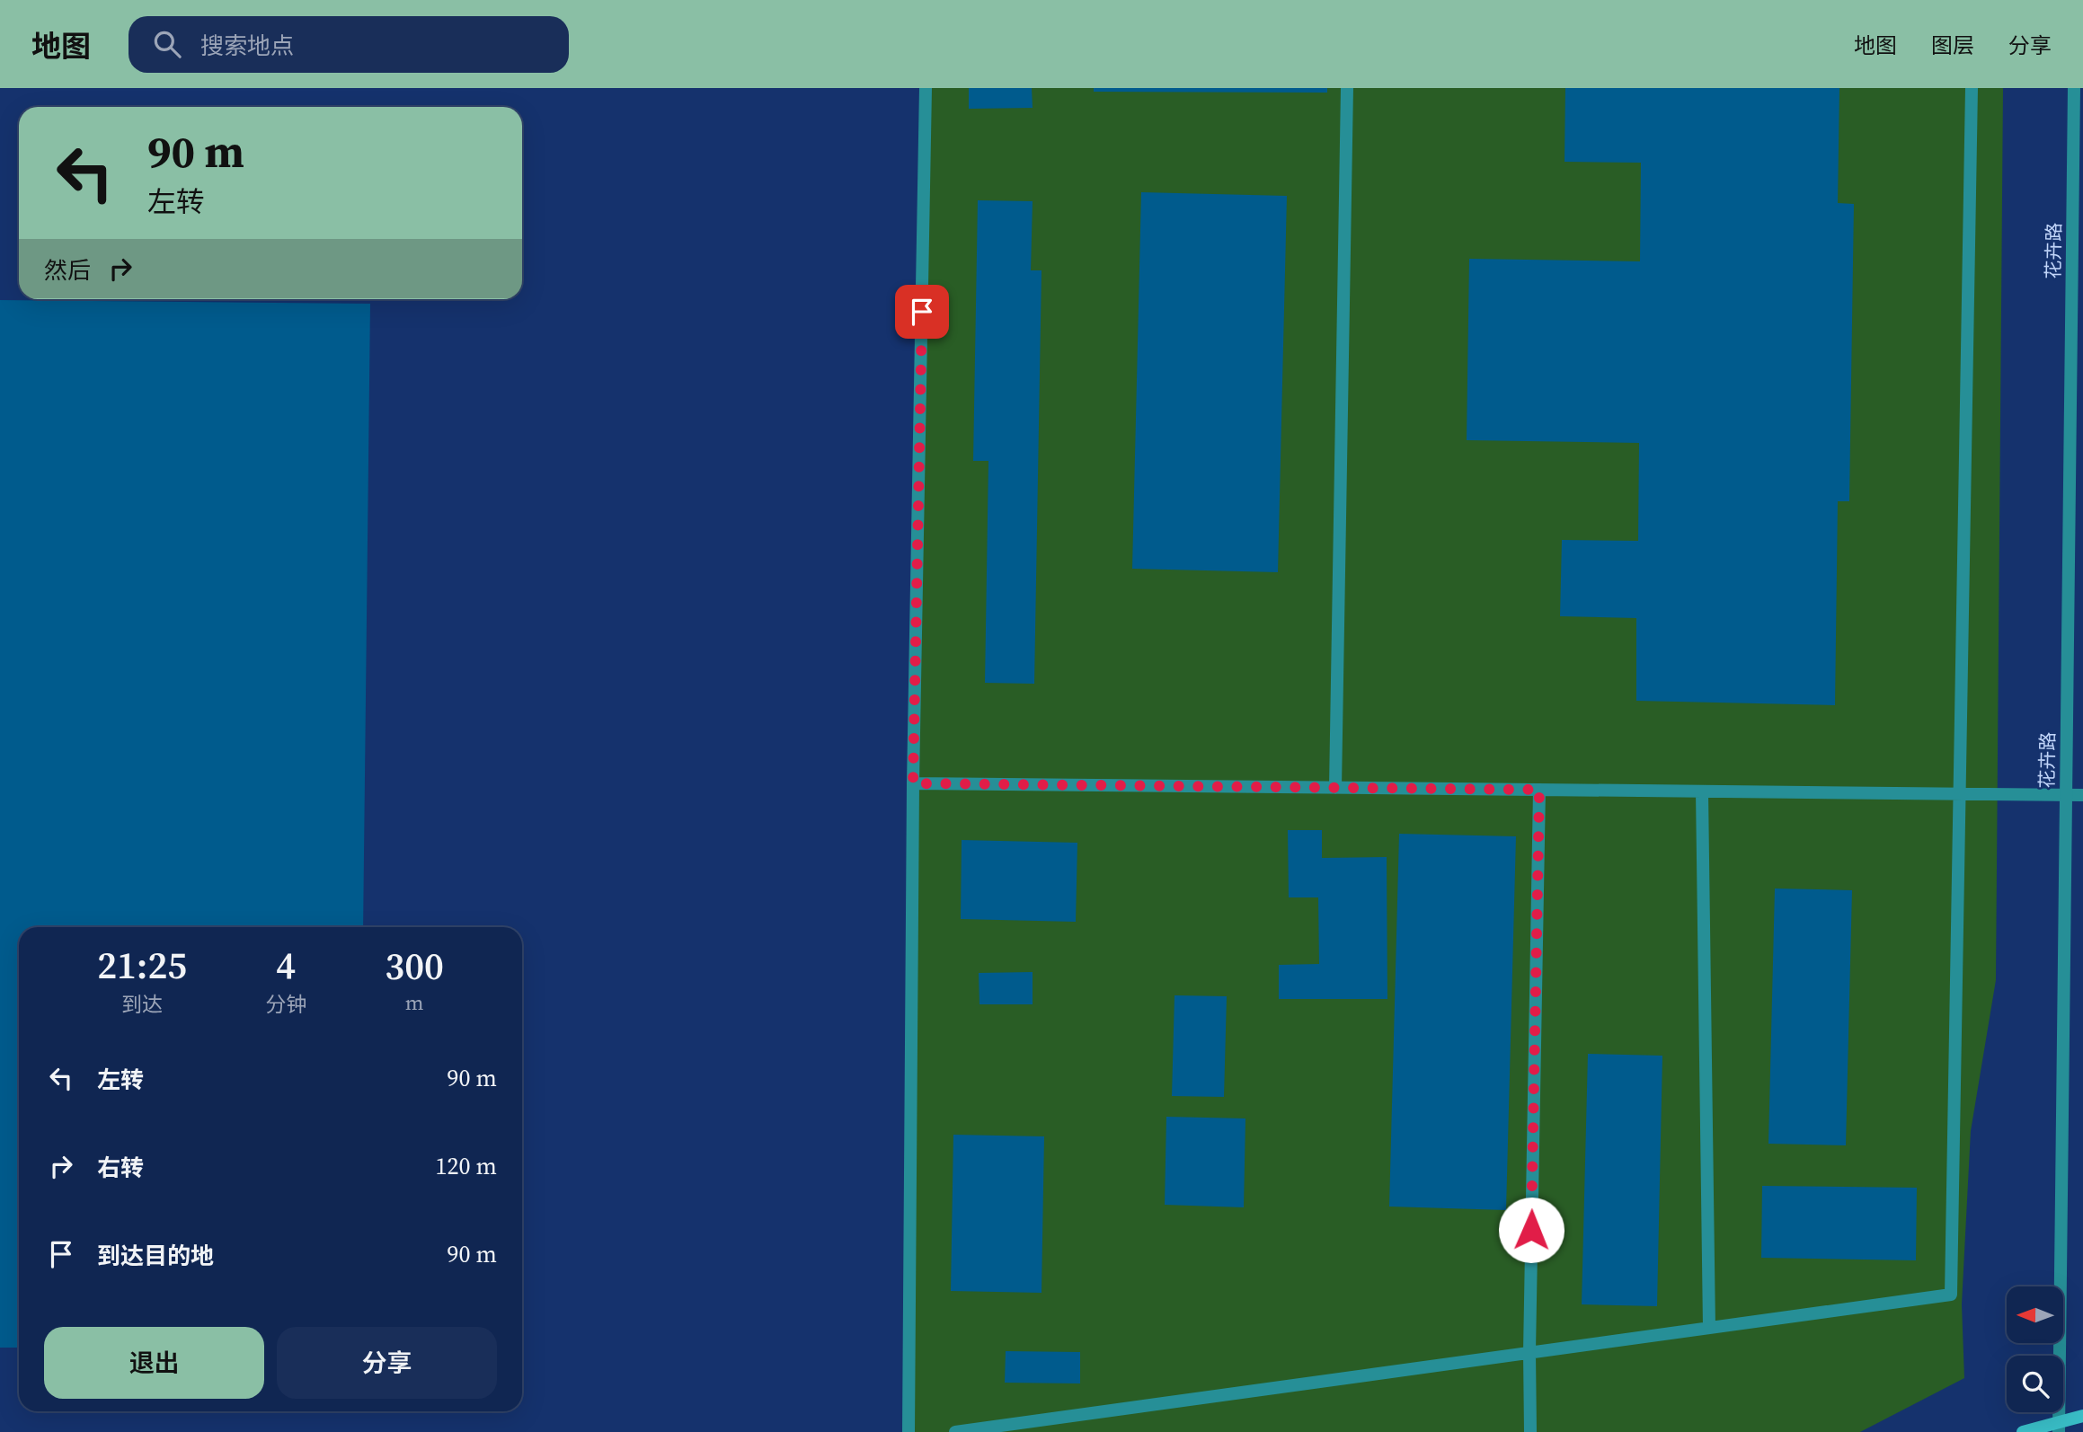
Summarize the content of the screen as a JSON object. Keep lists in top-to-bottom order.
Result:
{
  "streets": {
    "street": ["花卉路"]
  },
  "north": "left",
  "page": {
    "header": "地图",
    "search": "搜索地点",
    "nav": ["地图", "图层", "分享"],
    "turn": ["90 m", "左转"],
    "then": "然后",
    "eta": [
      "21:25",
      "到达",
      "4",
      "分钟",
      "300",
      "m"
    ],
    "list": [
      {
        "name": "左转",
        "value": "90 m"
      },
      {
        "name": "右转",
        "value": "120 m"
      },
      {
        "name": "到达目的地",
        "value": "90 m"
      }
    ],
    "buttons": ["退出", "分享"]
  }
}
